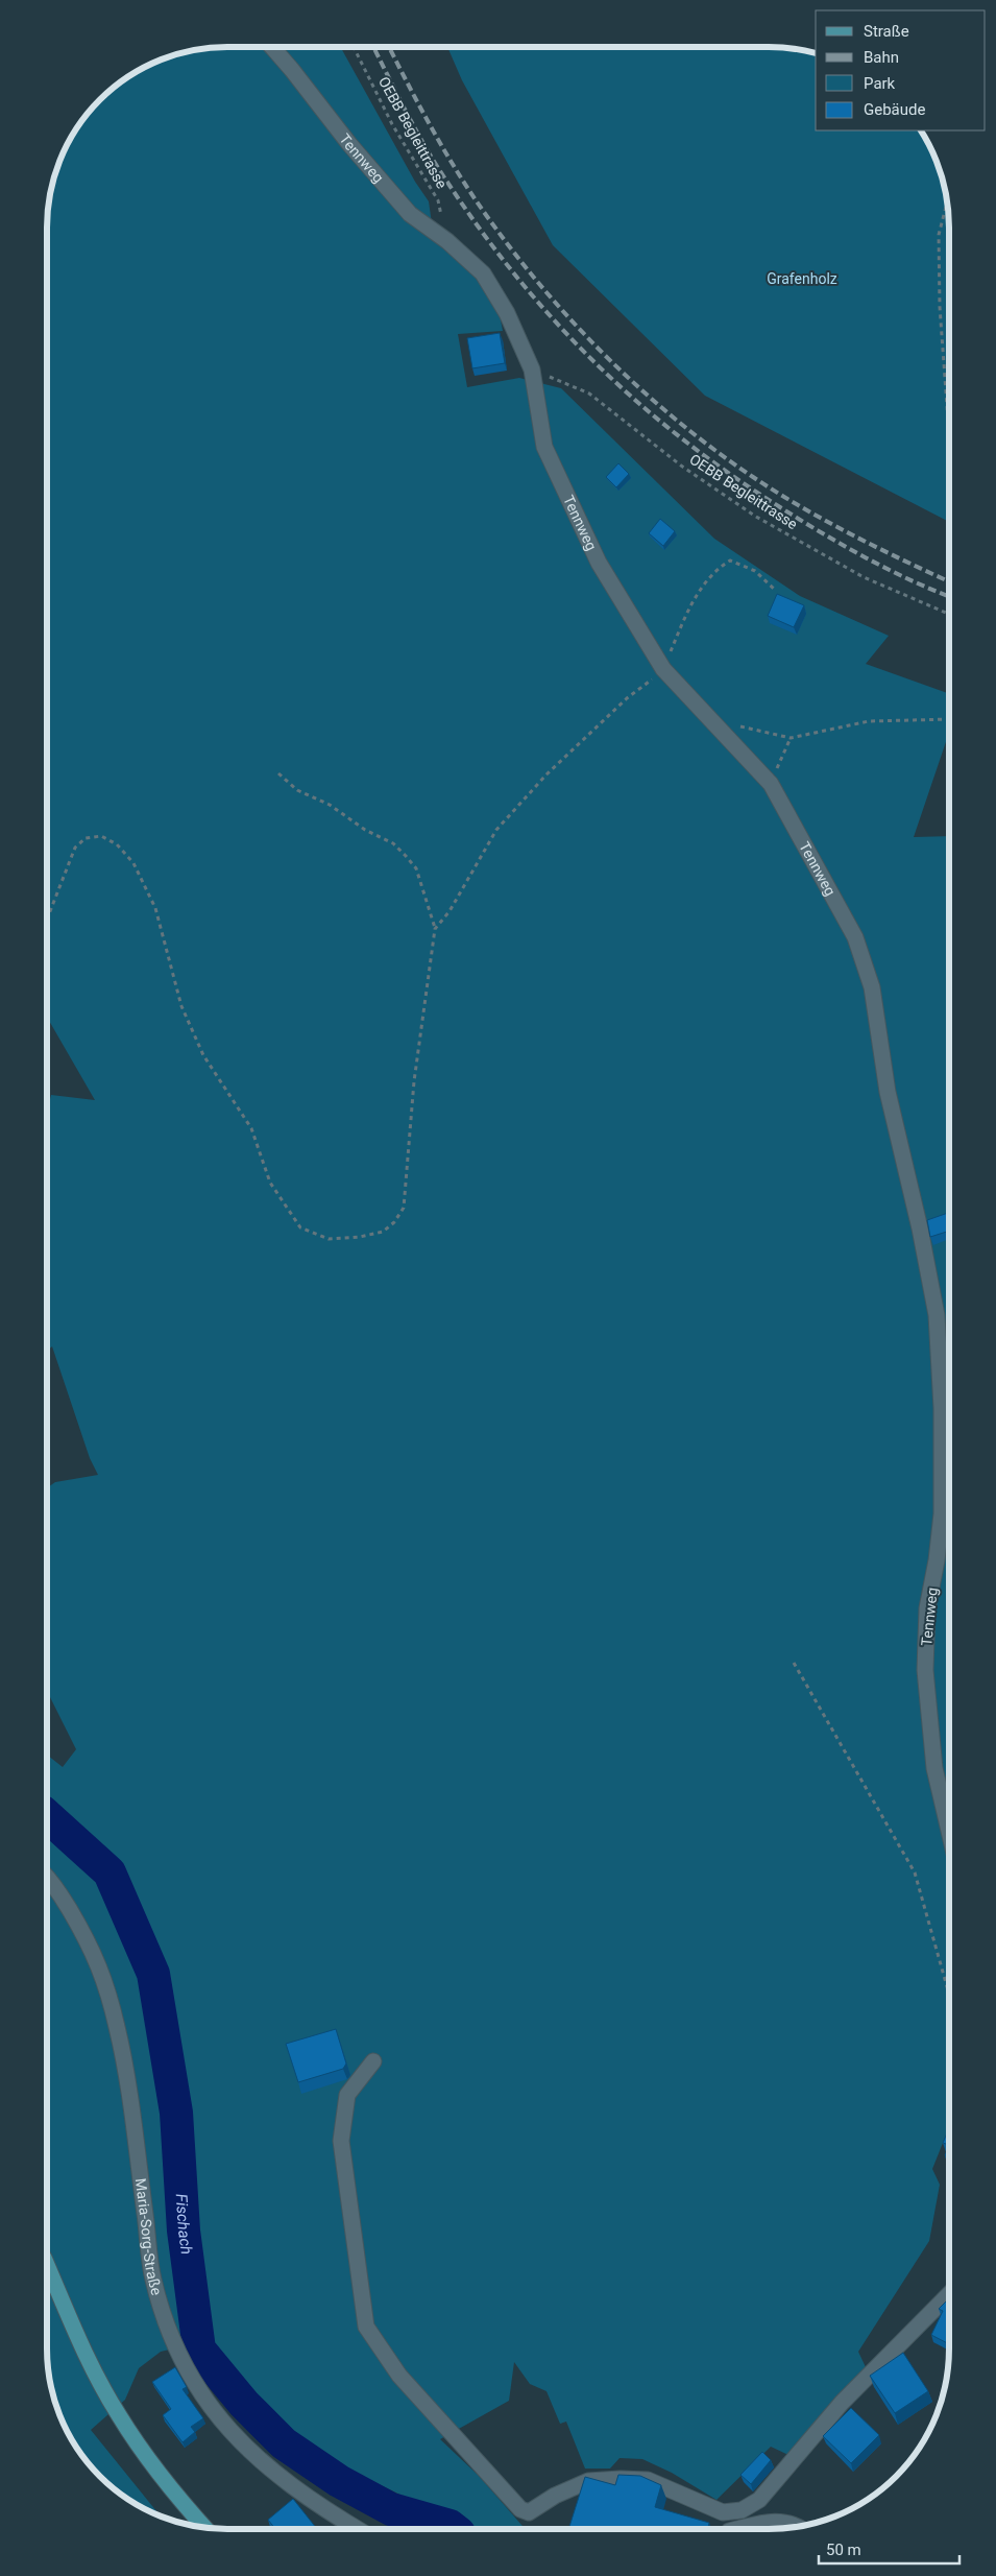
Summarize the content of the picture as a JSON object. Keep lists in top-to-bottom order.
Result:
{
  "streets": {
    "street": ["Tennweg", "Maria-Sorg-Straße"],
    "path": ["OEBB Begleittrasse"]
  },
  "crossings": [
    ["OEBB Begleittrasse", "Tennweg"]
  ],
  "water": ["Fischach"],
  "parks": ["Grafenholz"],
  "legend": [
    "Straße",
    "Bahn",
    "Park",
    "Gebäude"
  ],
  "scale_bar": "50 m"
}
